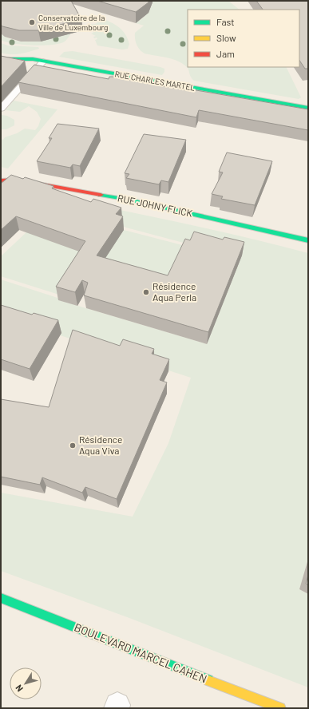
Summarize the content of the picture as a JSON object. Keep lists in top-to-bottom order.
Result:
{
  "streets": {
    "street": ["RUE CHARLES MARTEL", "RUE JOHNY FLICK", "BOULEVARD MARCEL CAHEN"]
  },
  "places": ["Conservatoire de la Ville de Luxembourg", "Résidence Aqua Perla", "Résidence Aqua Viva"],
  "legend": ["Fast", "Slow", "Jam"],
  "north": "bottom left"
}
